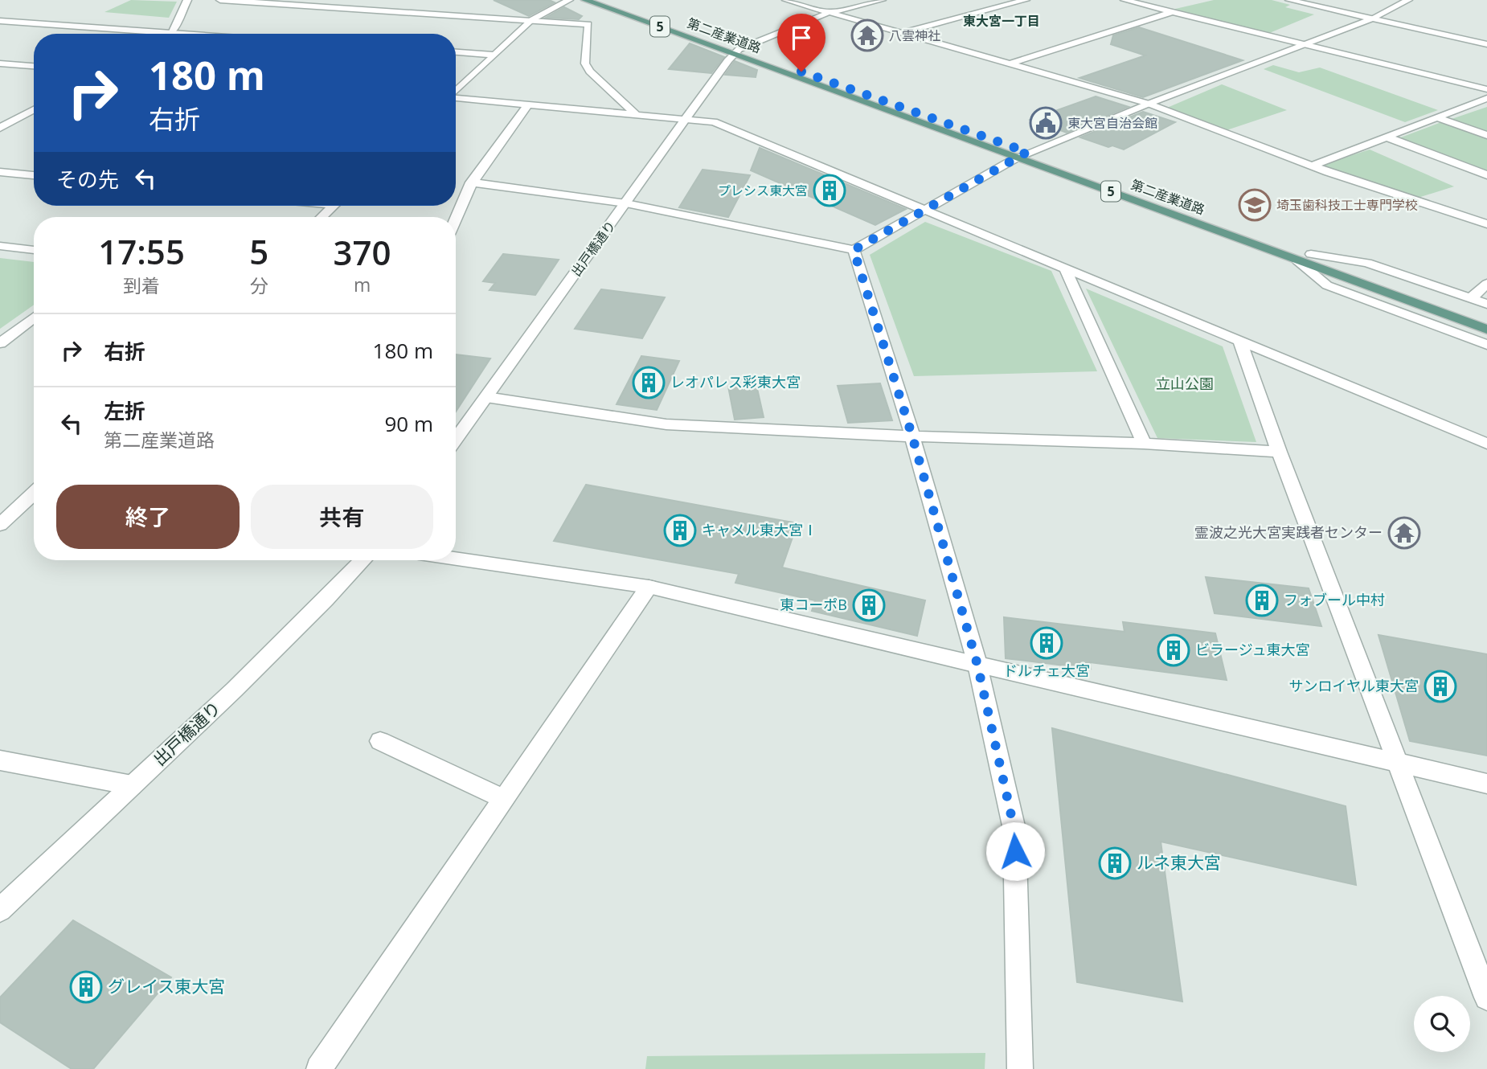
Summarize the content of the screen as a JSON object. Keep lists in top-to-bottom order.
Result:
{
  "streets": {
    "main road": ["5", "第二産業道路"],
    "street": ["出戸橋通り"]
  },
  "crossings": [
    ["第二産業道路", "出戸橋通り"]
  ],
  "districts": ["東大宮一丁目"],
  "parks": ["立山公園"],
  "places": {
    "temple": ["八雲神社", "霊波之光大宮実践者センター"],
    "public building": ["東大宮自治会館"],
    "building": [
      "プレシス東大宮",
      "レオパレス彩東大宮",
      "キャメル東大宮Ⅰ",
      "フォブール中村",
      "東コーポB",
      "ドルチェ大宮",
      "ビラージュ東大宮",
      "サンロイヤル東大宮",
      "ルネ東大宮",
      "グレイス東大宮"
    ],
    "school or university": ["埼玉歯科技工士専門学校"]
  },
  "page": {
    "turn": ["180 m", "右折"],
    "then": "その先",
    "eta": [
      "17:55",
      "到着",
      "5",
      "分",
      "370",
      "m"
    ],
    "list": [
      {
        "name": "右折",
        "value": "180 m"
      },
      {
        "name": "左折",
        "note": "第二産業道路",
        "value": "90 m"
      }
    ],
    "buttons": ["終了", "共有"]
  }
}
